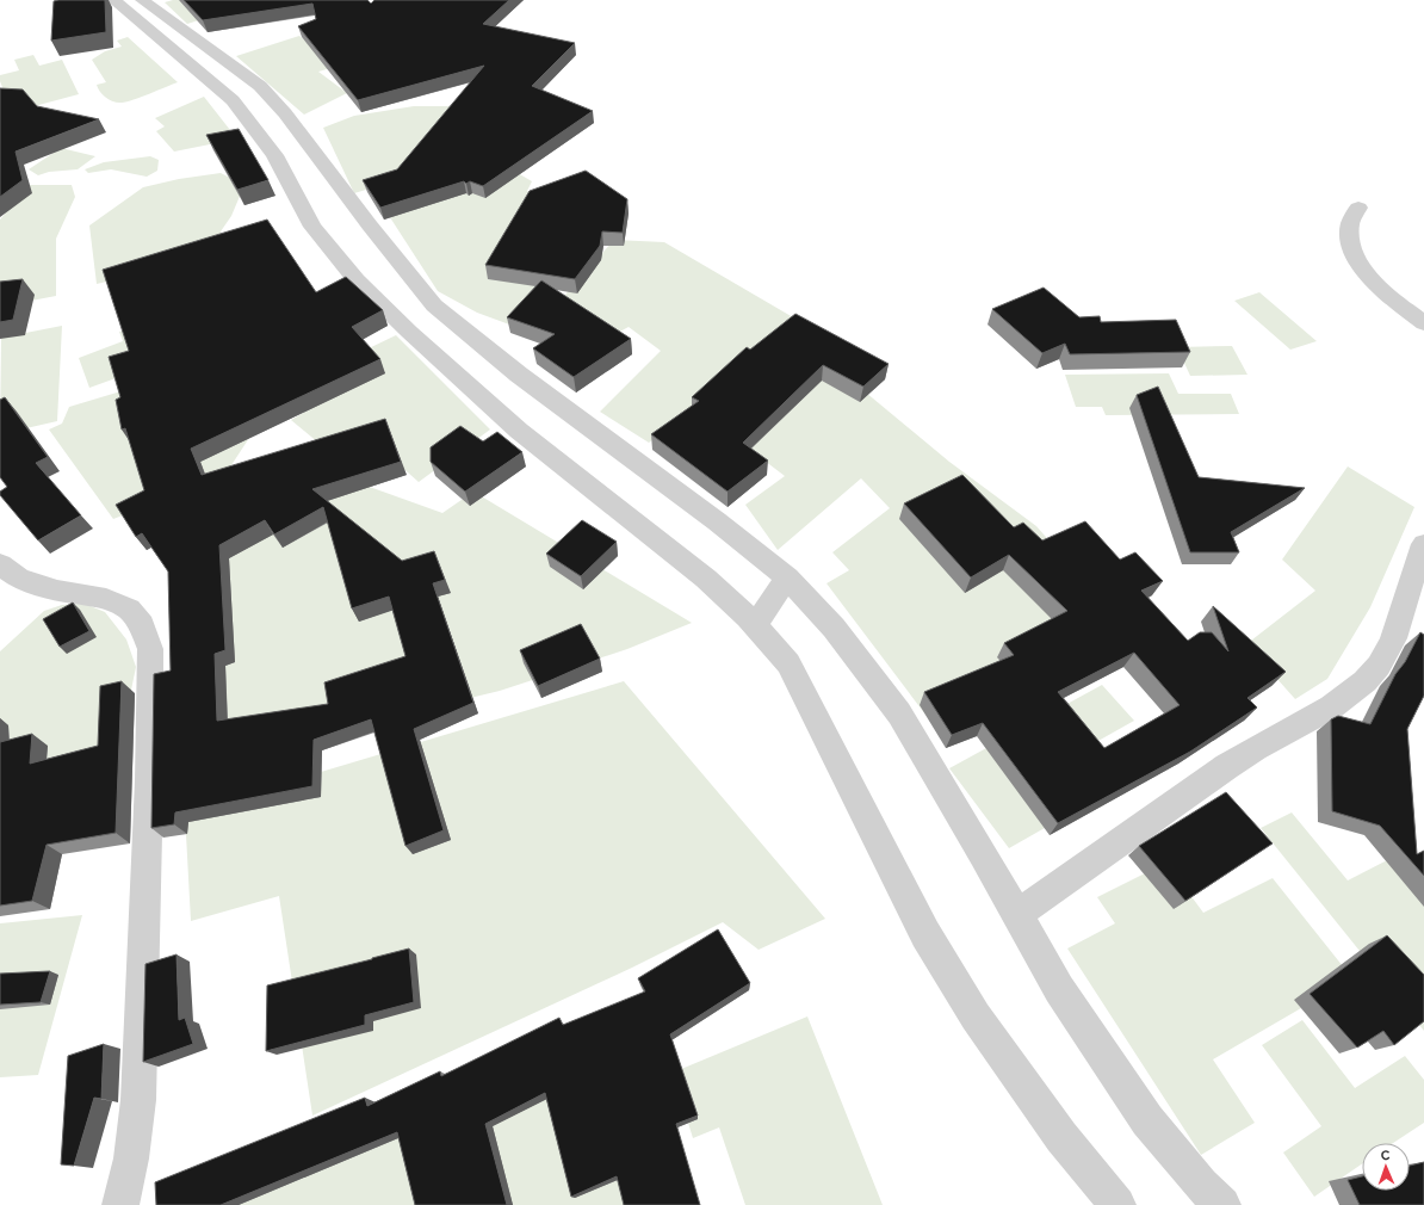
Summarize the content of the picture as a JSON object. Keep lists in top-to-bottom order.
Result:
{
  "north": "top"
}
